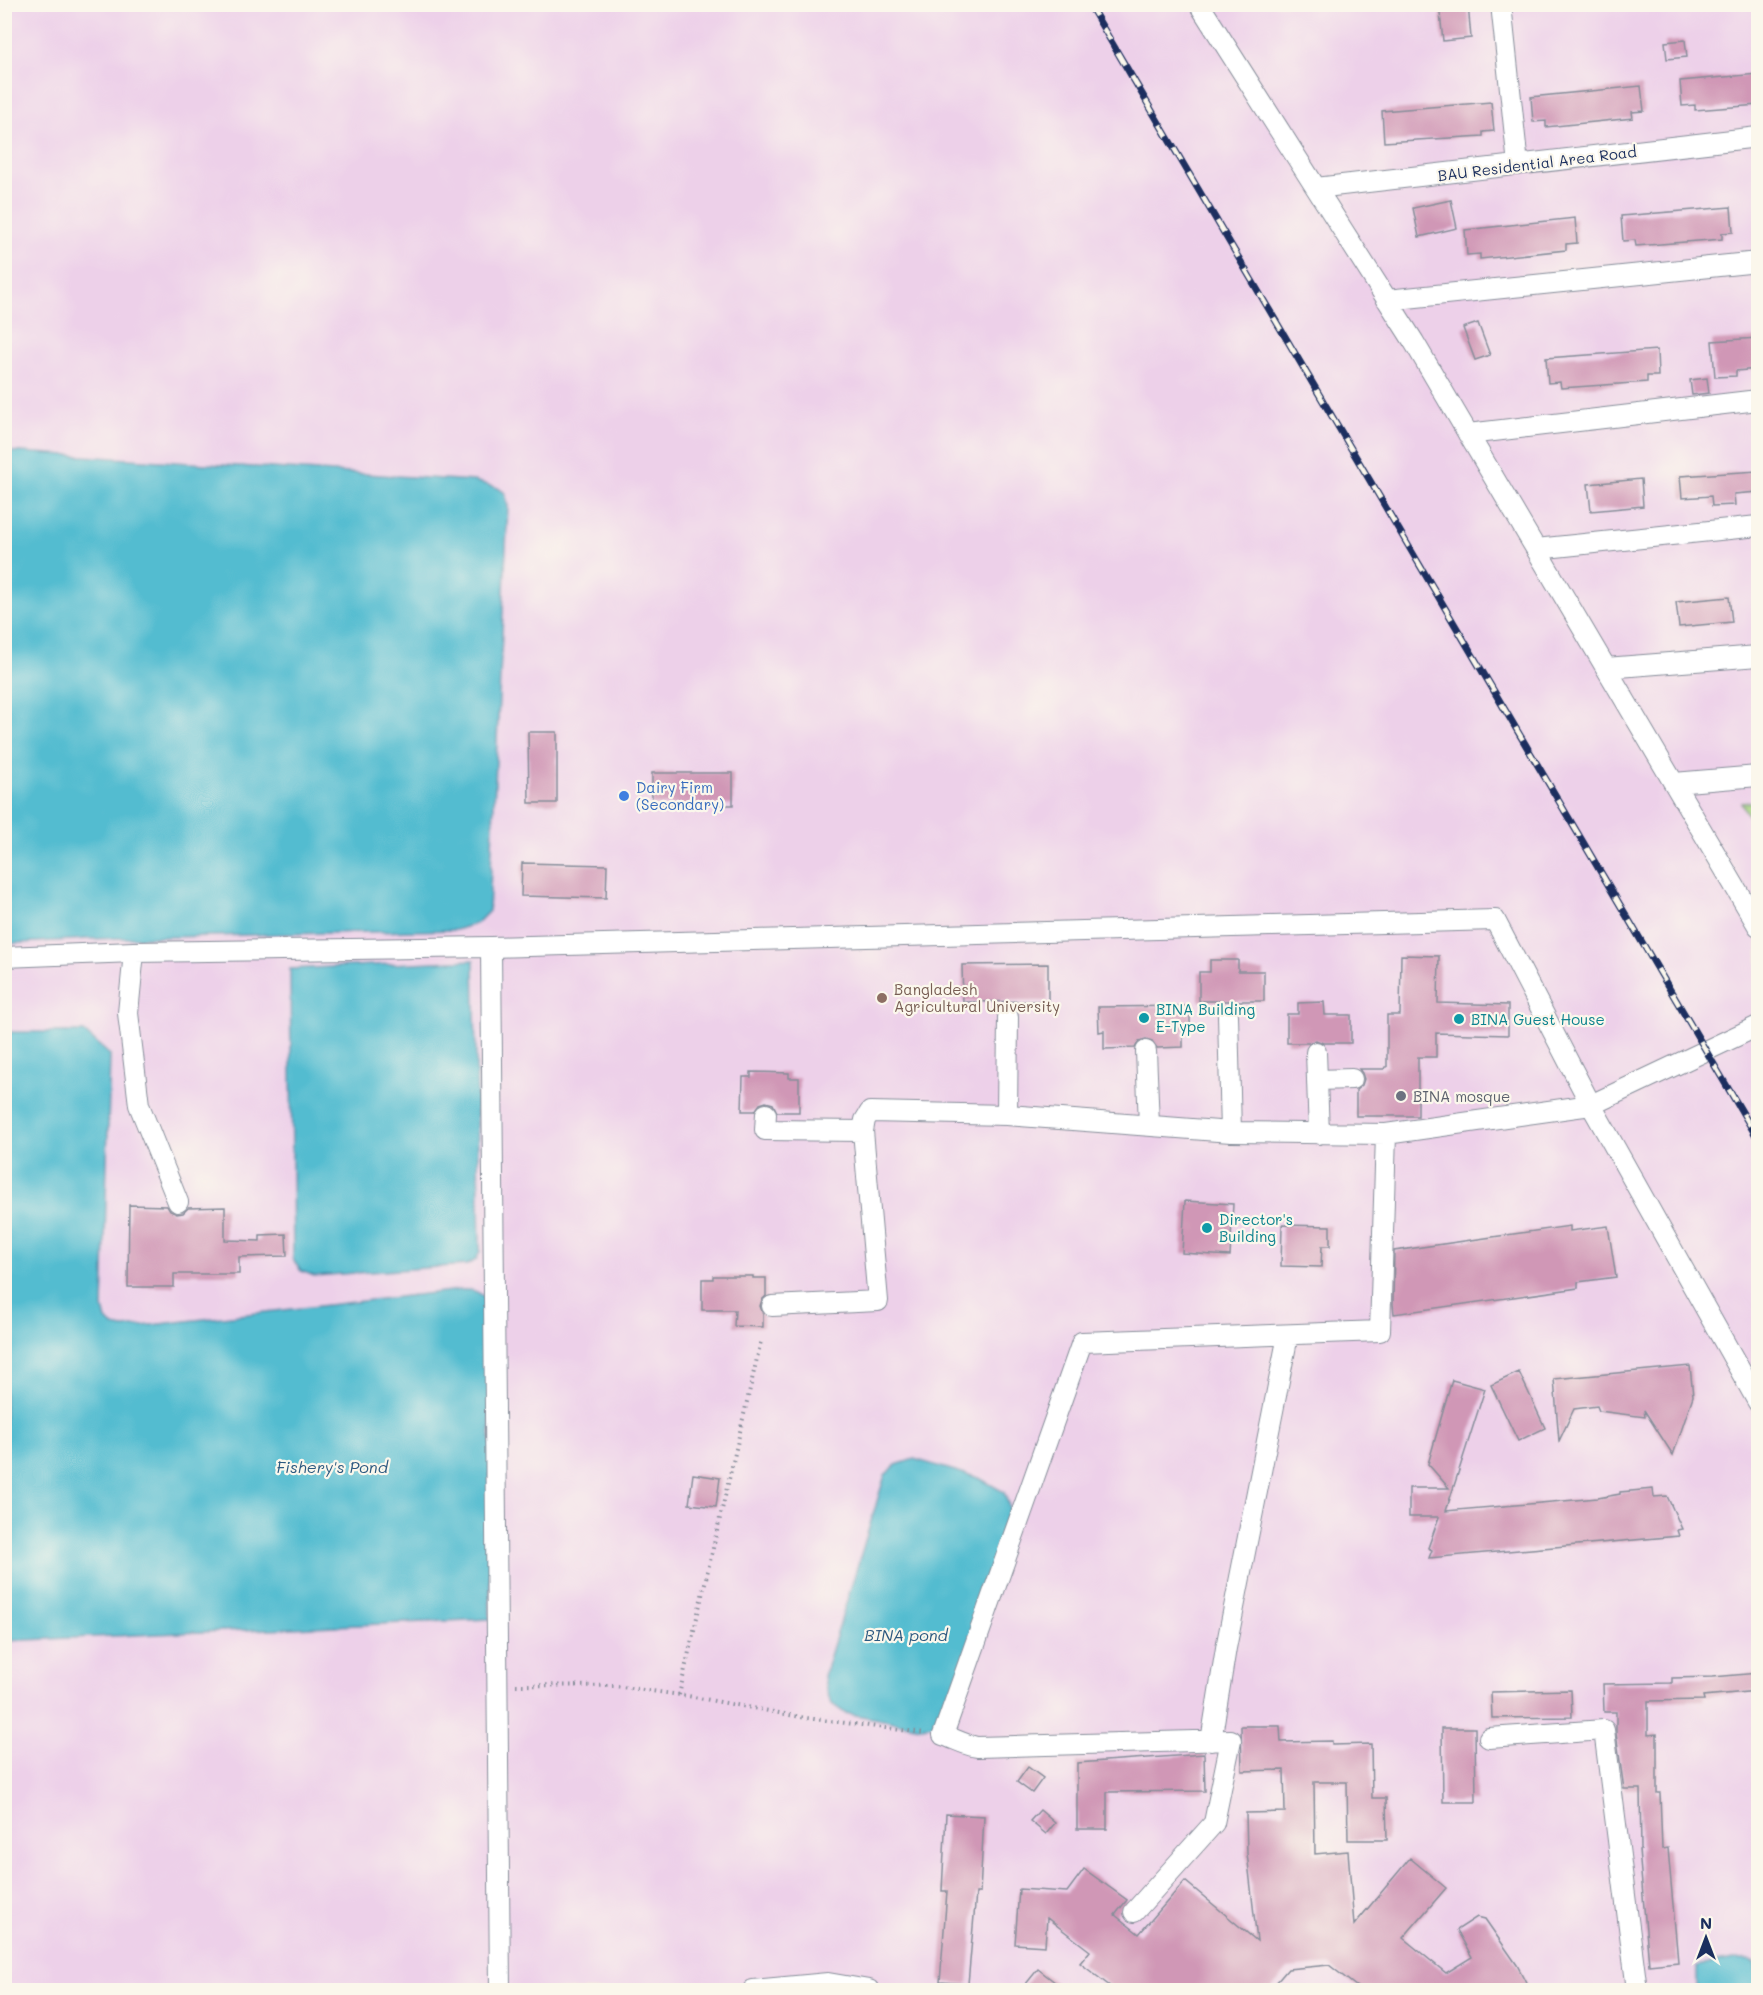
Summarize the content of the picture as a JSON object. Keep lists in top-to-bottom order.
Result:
{
  "streets": {
    "street": ["BAU Residential Area Road"]
  },
  "water": ["Fishery's Pond", "BINA pond"],
  "places": [
    "Dairy Firm (Secondary)",
    "Bangladesh Agricultural University",
    "BINA Building E-Type",
    "BINA Guest House",
    "BINA mosque",
    "Director's Building"
  ],
  "north": "top"
}
